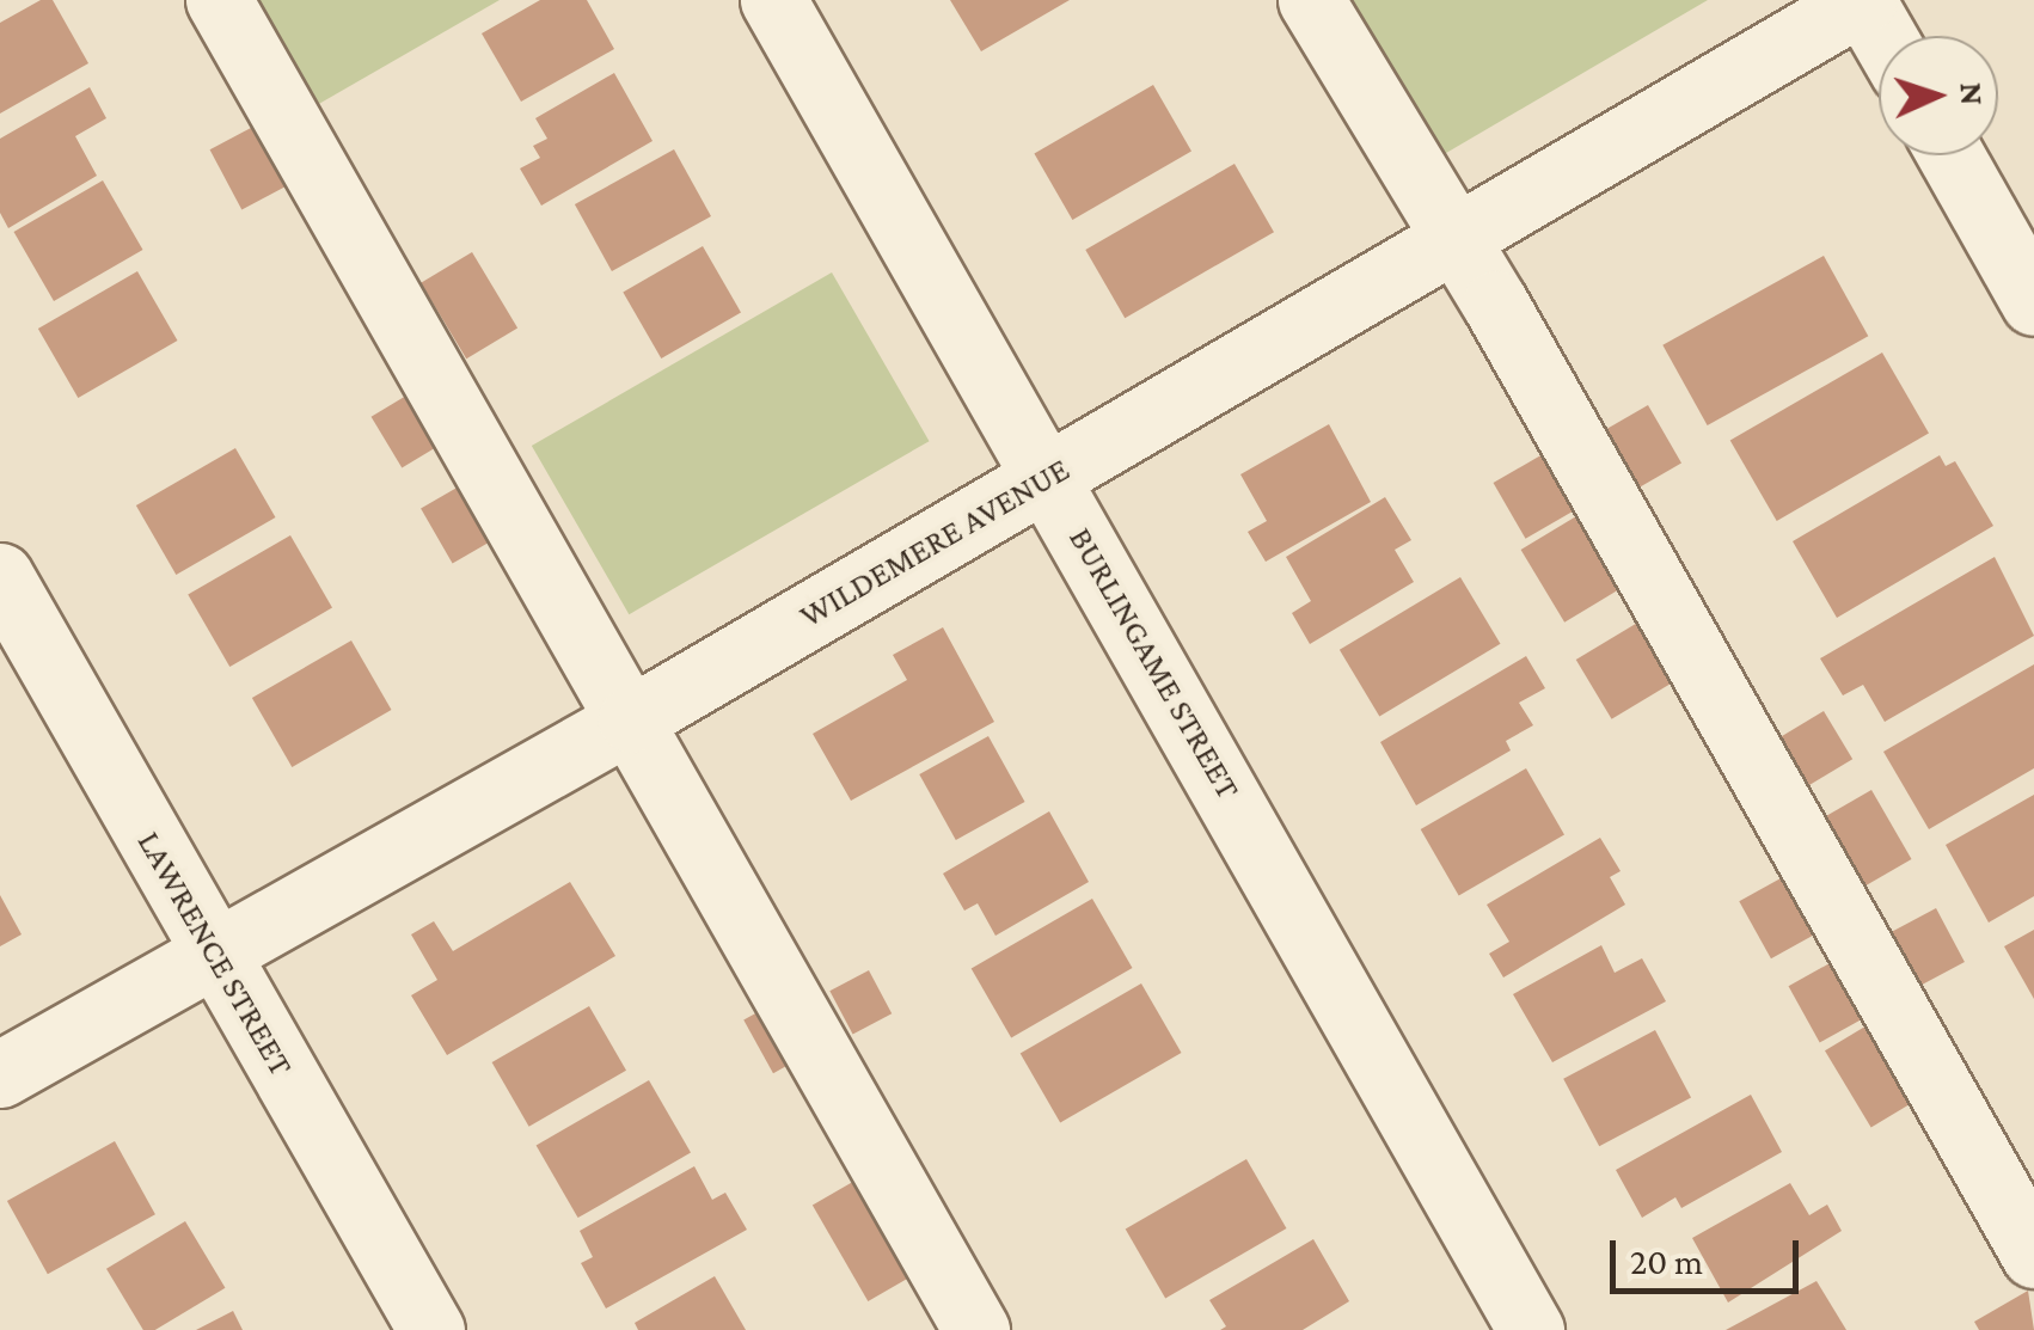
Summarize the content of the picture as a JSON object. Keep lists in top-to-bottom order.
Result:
{
  "streets": {
    "street": ["WILDEMERE AVENUE", "BURLINGAME STREET", "LAWRENCE STREET"]
  },
  "crossings": [
    ["WILDEMERE AVENUE", "BURLINGAME STREET"],
    ["WILDEMERE AVENUE", "LAWRENCE STREET"]
  ],
  "scale_bar": "20 m",
  "north": "right"
}
